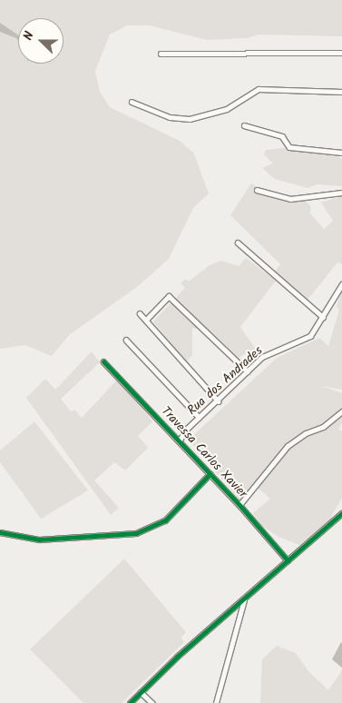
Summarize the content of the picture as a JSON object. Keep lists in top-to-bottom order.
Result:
{
  "streets": {
    "street": ["Rua dos Andrades", "Travessa Carlos Xavier"]
  },
  "crossings": [
    ["Rua dos Andrades", "Travessa Carlos Xavier"]
  ],
  "north": "left"
}
